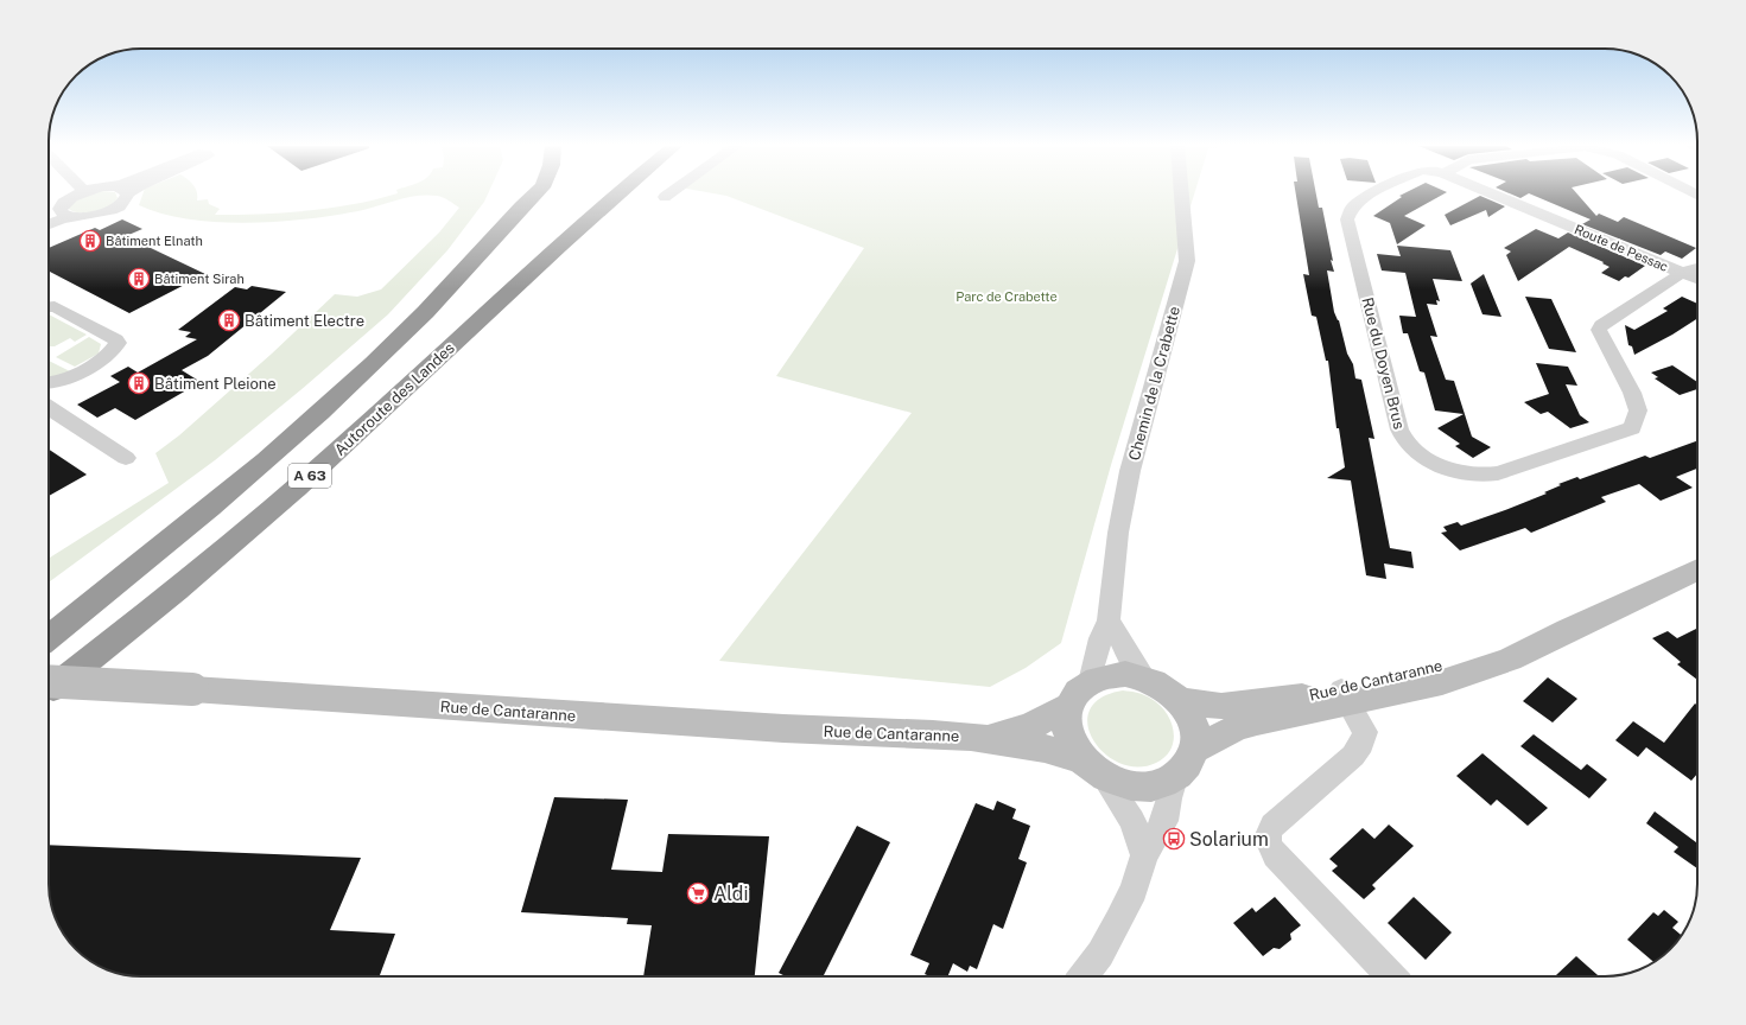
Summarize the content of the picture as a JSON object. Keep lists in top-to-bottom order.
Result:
{
  "streets": {
    "highway": ["Autoroute des Landes", "A 63"],
    "street": [
      "Route de Pessac",
      "Rue du Doyen Brus",
      "Chemin de la Crabette",
      "Rue de Cantaranne"
    ]
  },
  "crossings": [
    ["Route de Pessac", "Rue du Doyen Brus"],
    ["Chemin de la Crabette", "Rue de Cantaranne"]
  ],
  "parks": ["Parc de Crabette"],
  "places": {
    "building": [
      "Bâtiment Elnath",
      "Bâtiment Sirah",
      "Bâtiment Electre",
      "Bâtiment Pleione"
    ],
    "bus stop": ["Solarium"],
    "supermarket": ["Aldi"]
  }
}
